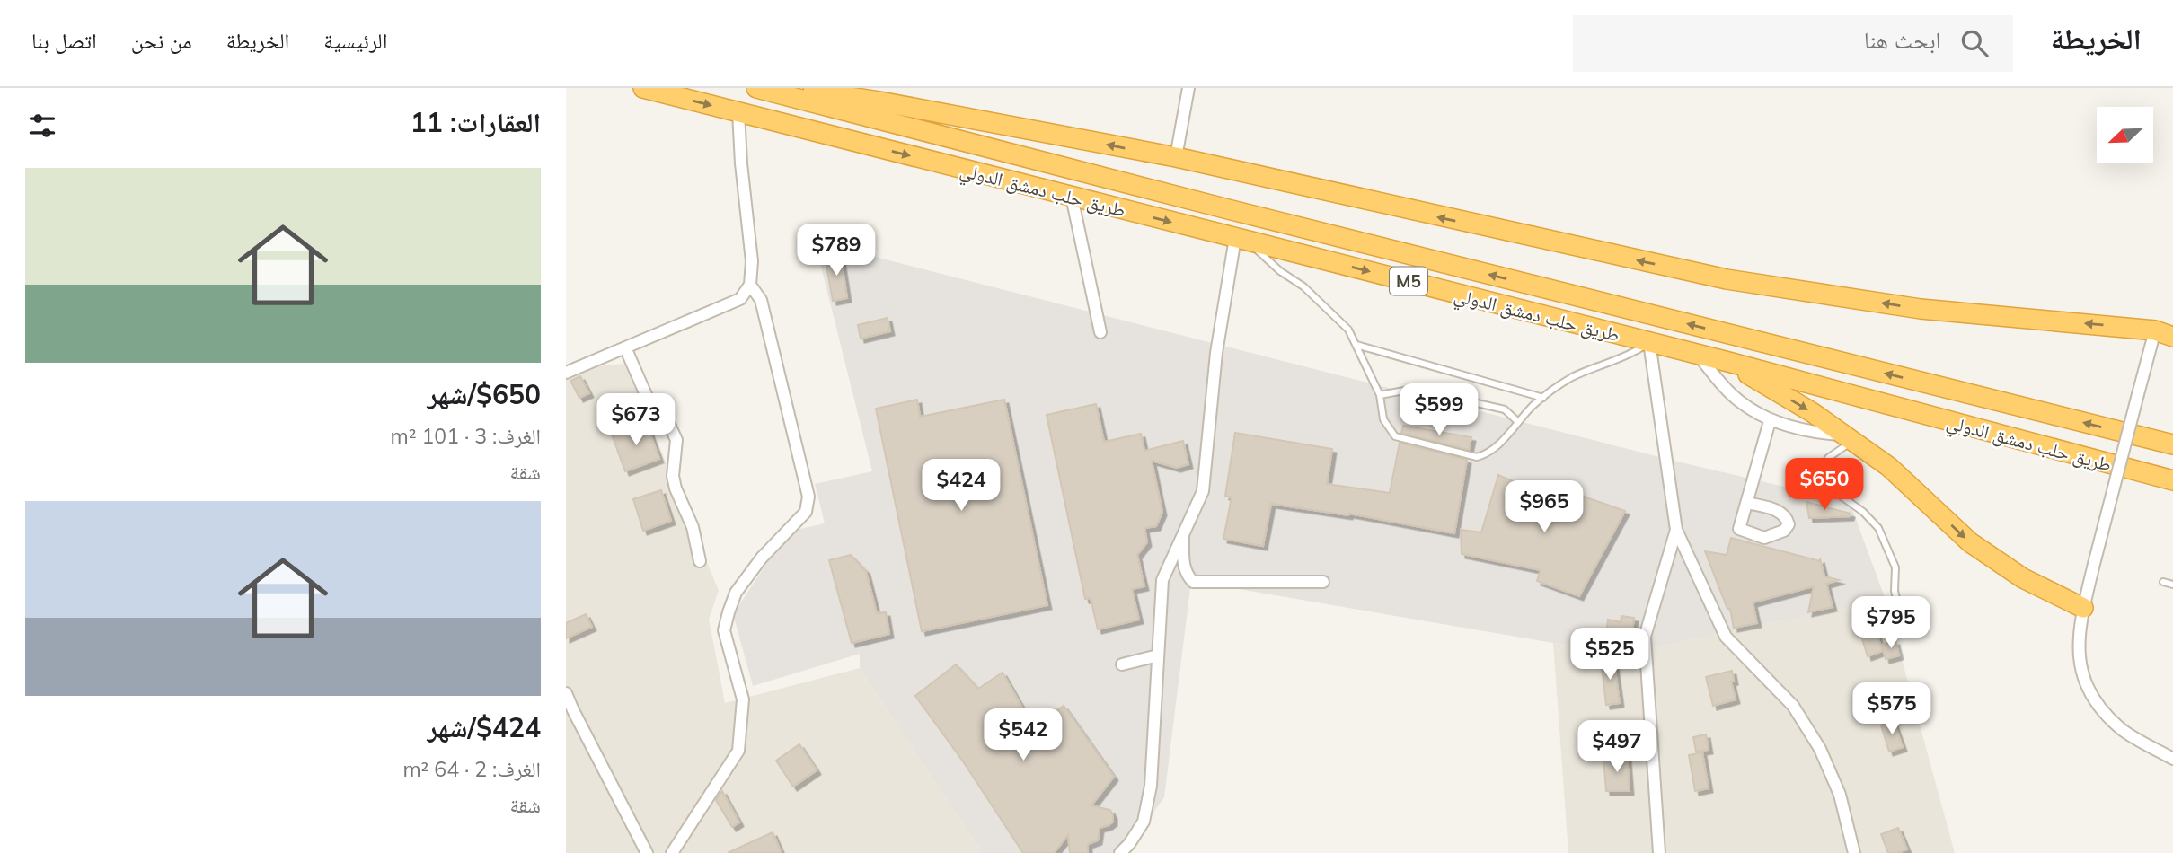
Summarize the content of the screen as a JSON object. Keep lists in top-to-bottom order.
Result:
{
  "streets": {
    "highway": ["طريق حلب دمشق الدولي", "M5"]
  },
  "north": "bottom left",
  "page": {
    "header": "الخريطة",
    "search": "ابحث هنا",
    "nav": [
      "الرئيسية",
      "الخريطة",
      "من نحن",
      "اتصل بنا"
    ],
    "heading": "العقارات: 11",
    "list": [
      {
        "name": "$650/شهر",
        "note": "الغرف: 3 · 101 m² · شقة"
      },
      {
        "name": "$424/شهر",
        "note": "الغرف: 2 · 64 m² · شقة"
      }
    ],
    "price": [
      "$789",
      "$599",
      "$673",
      "$650",
      "$424",
      "$965",
      "$795",
      "$525",
      "$575",
      "$542",
      "$497"
    ]
  }
}
